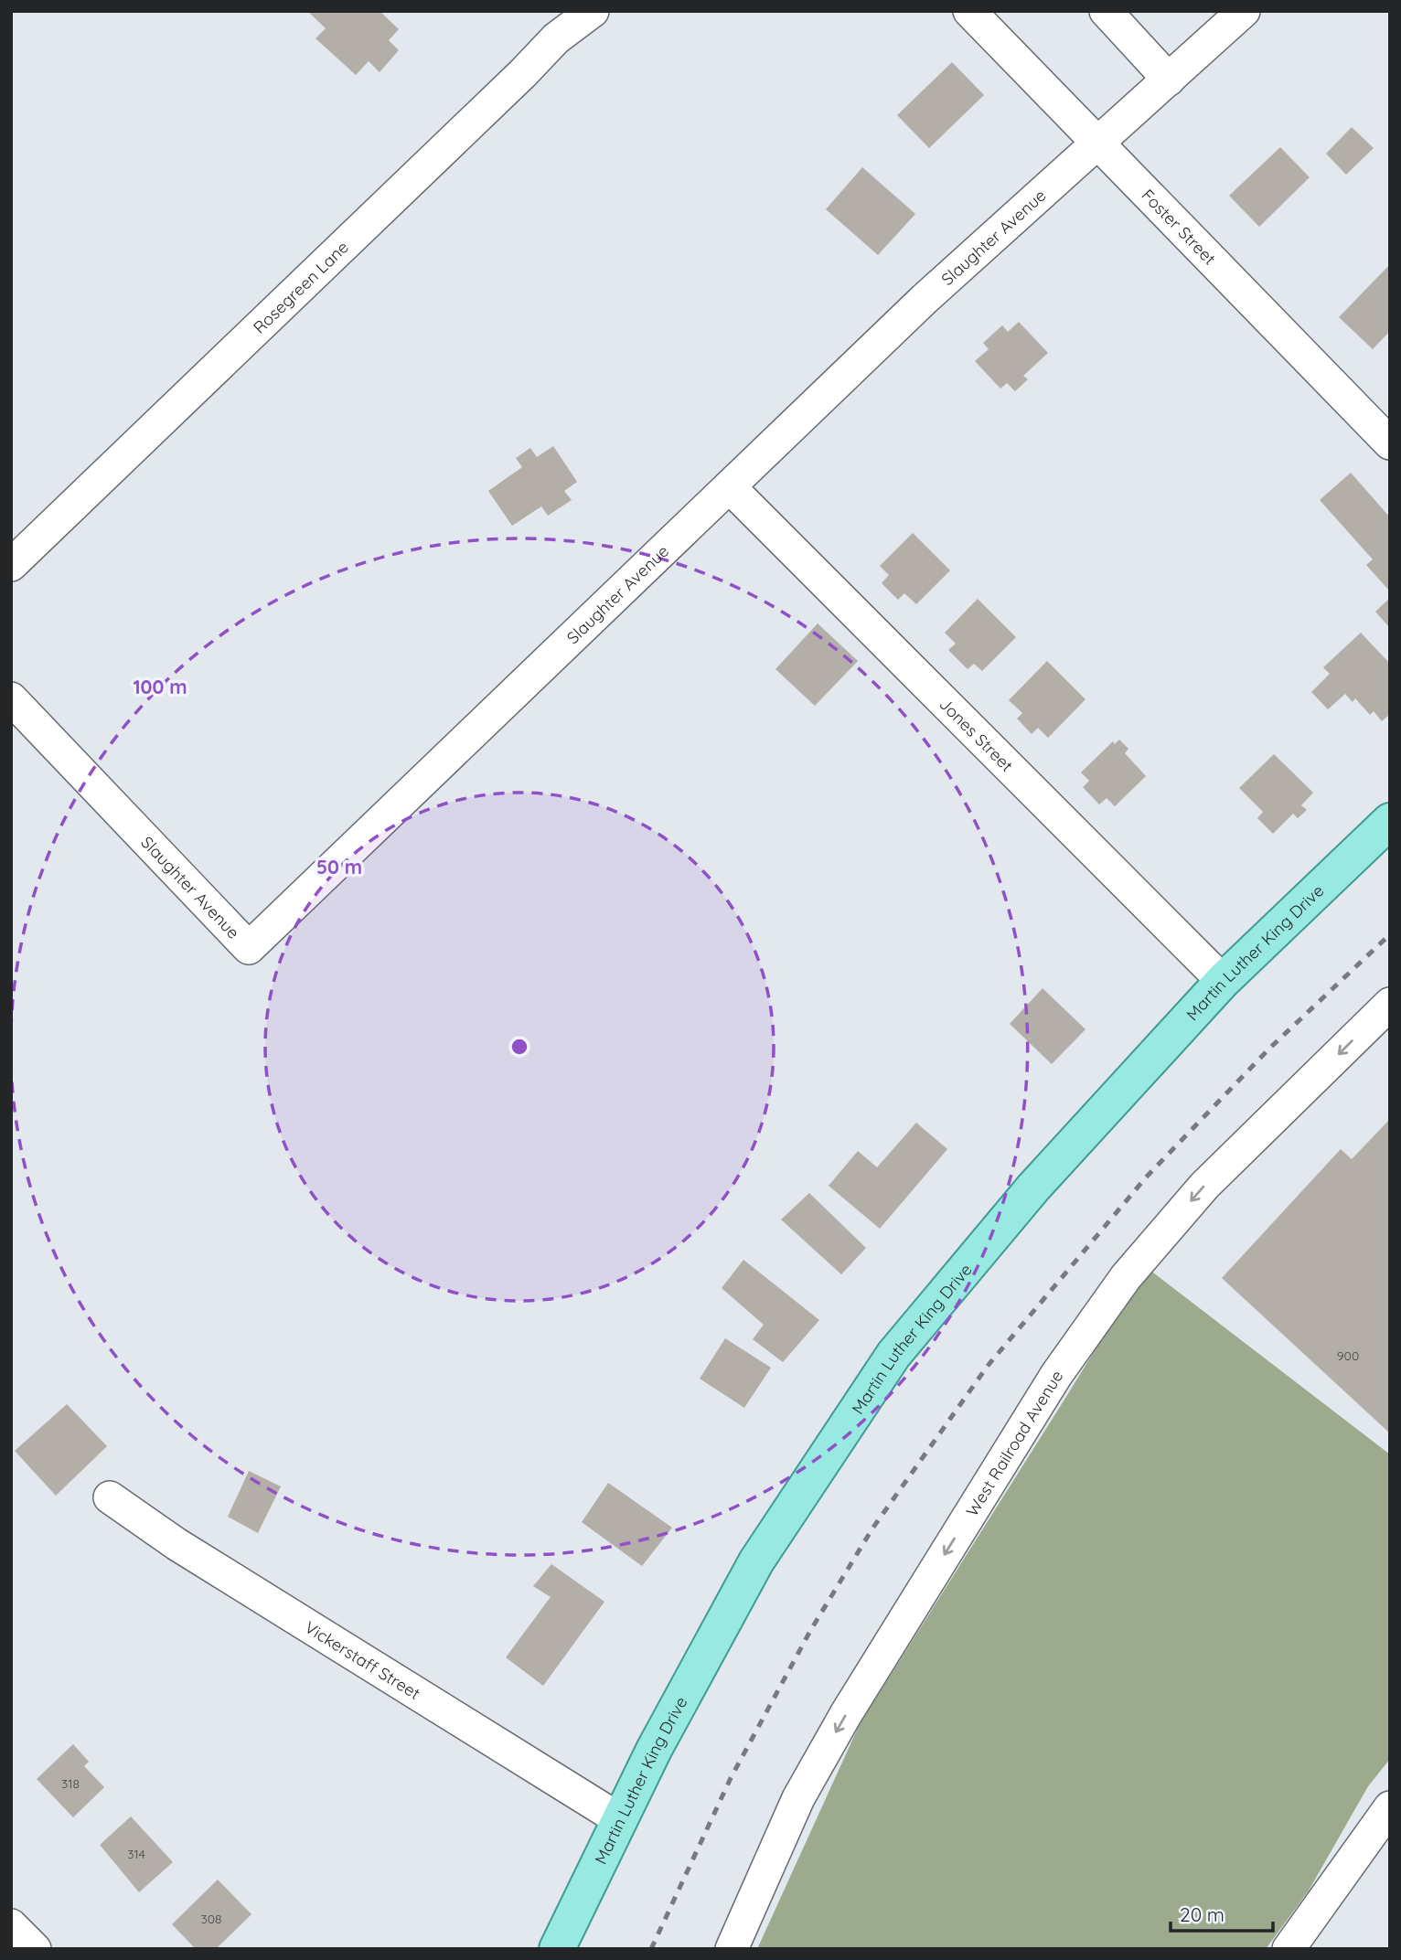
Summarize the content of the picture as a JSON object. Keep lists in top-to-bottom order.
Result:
{
  "streets": {
    "main road": ["Martin Luther King Drive"],
    "street": [
      "Foster Street",
      "Slaughter Avenue",
      "Rosegreen Lane",
      "Jones Street",
      "West Railroad Avenue",
      "Vickerstaff Street"
    ]
  },
  "crossings": [
    ["Foster Street", "Slaughter Avenue"],
    ["Slaughter Avenue", "Jones Street"],
    ["Jones Street", "Martin Luther King Drive"],
    ["Martin Luther King Drive", "Vickerstaff Street"]
  ],
  "one_way": ["West Railroad Avenue"],
  "house_numbers": [
    "900",
    "318",
    "314",
    "308"
  ],
  "scale_bar": "20 m",
  "rings": ["100 m", "50 m"]
}
